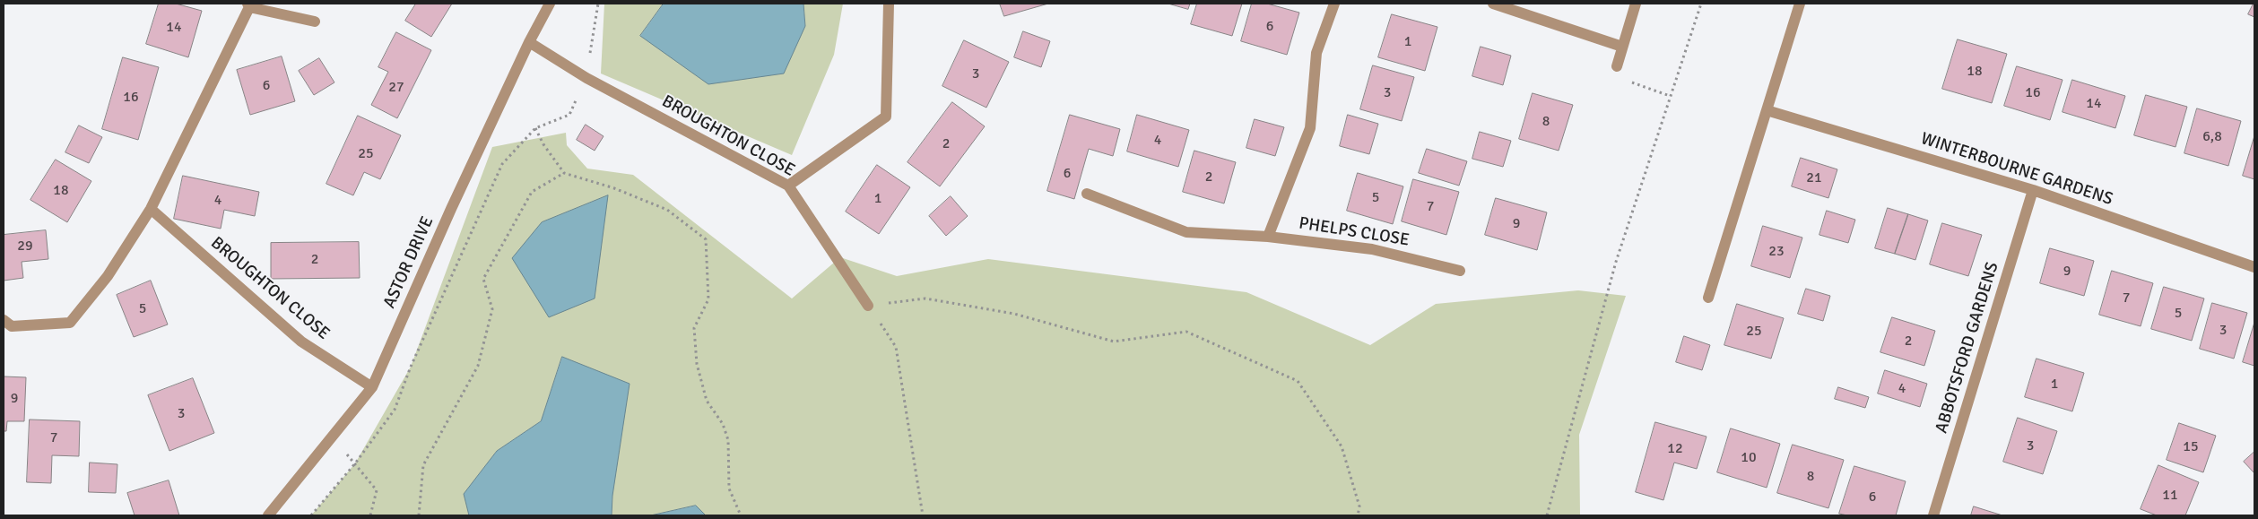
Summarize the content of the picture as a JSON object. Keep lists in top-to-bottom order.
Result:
{
  "streets": {
    "street": [
      "BROUGHTON CLOSE",
      "WINTERBOURNE GARDENS",
      "PHELPS CLOSE",
      "ASTOR DRIVE",
      "ABBOTSFORD GARDENS"
    ]
  },
  "crossings": [
    ["BROUGHTON CLOSE", "ASTOR DRIVE"],
    ["WINTERBOURNE GARDENS", "ABBOTSFORD GARDENS"]
  ],
  "house_numbers": [
    "6",
    "14",
    "1",
    "18",
    "3",
    "6",
    "27",
    "3",
    "16",
    "16",
    "14",
    "8",
    "6,8",
    "4",
    "2",
    "25",
    "6",
    "2",
    "21",
    "18",
    "5",
    "1",
    "4",
    "7",
    "9",
    "29",
    "23",
    "2",
    "9",
    "7",
    "5",
    "5",
    "3",
    "25",
    "2",
    "1",
    "4",
    "9",
    "3",
    "7",
    "3",
    "15",
    "12",
    "10",
    "8",
    "11",
    "6"
  ]
}
